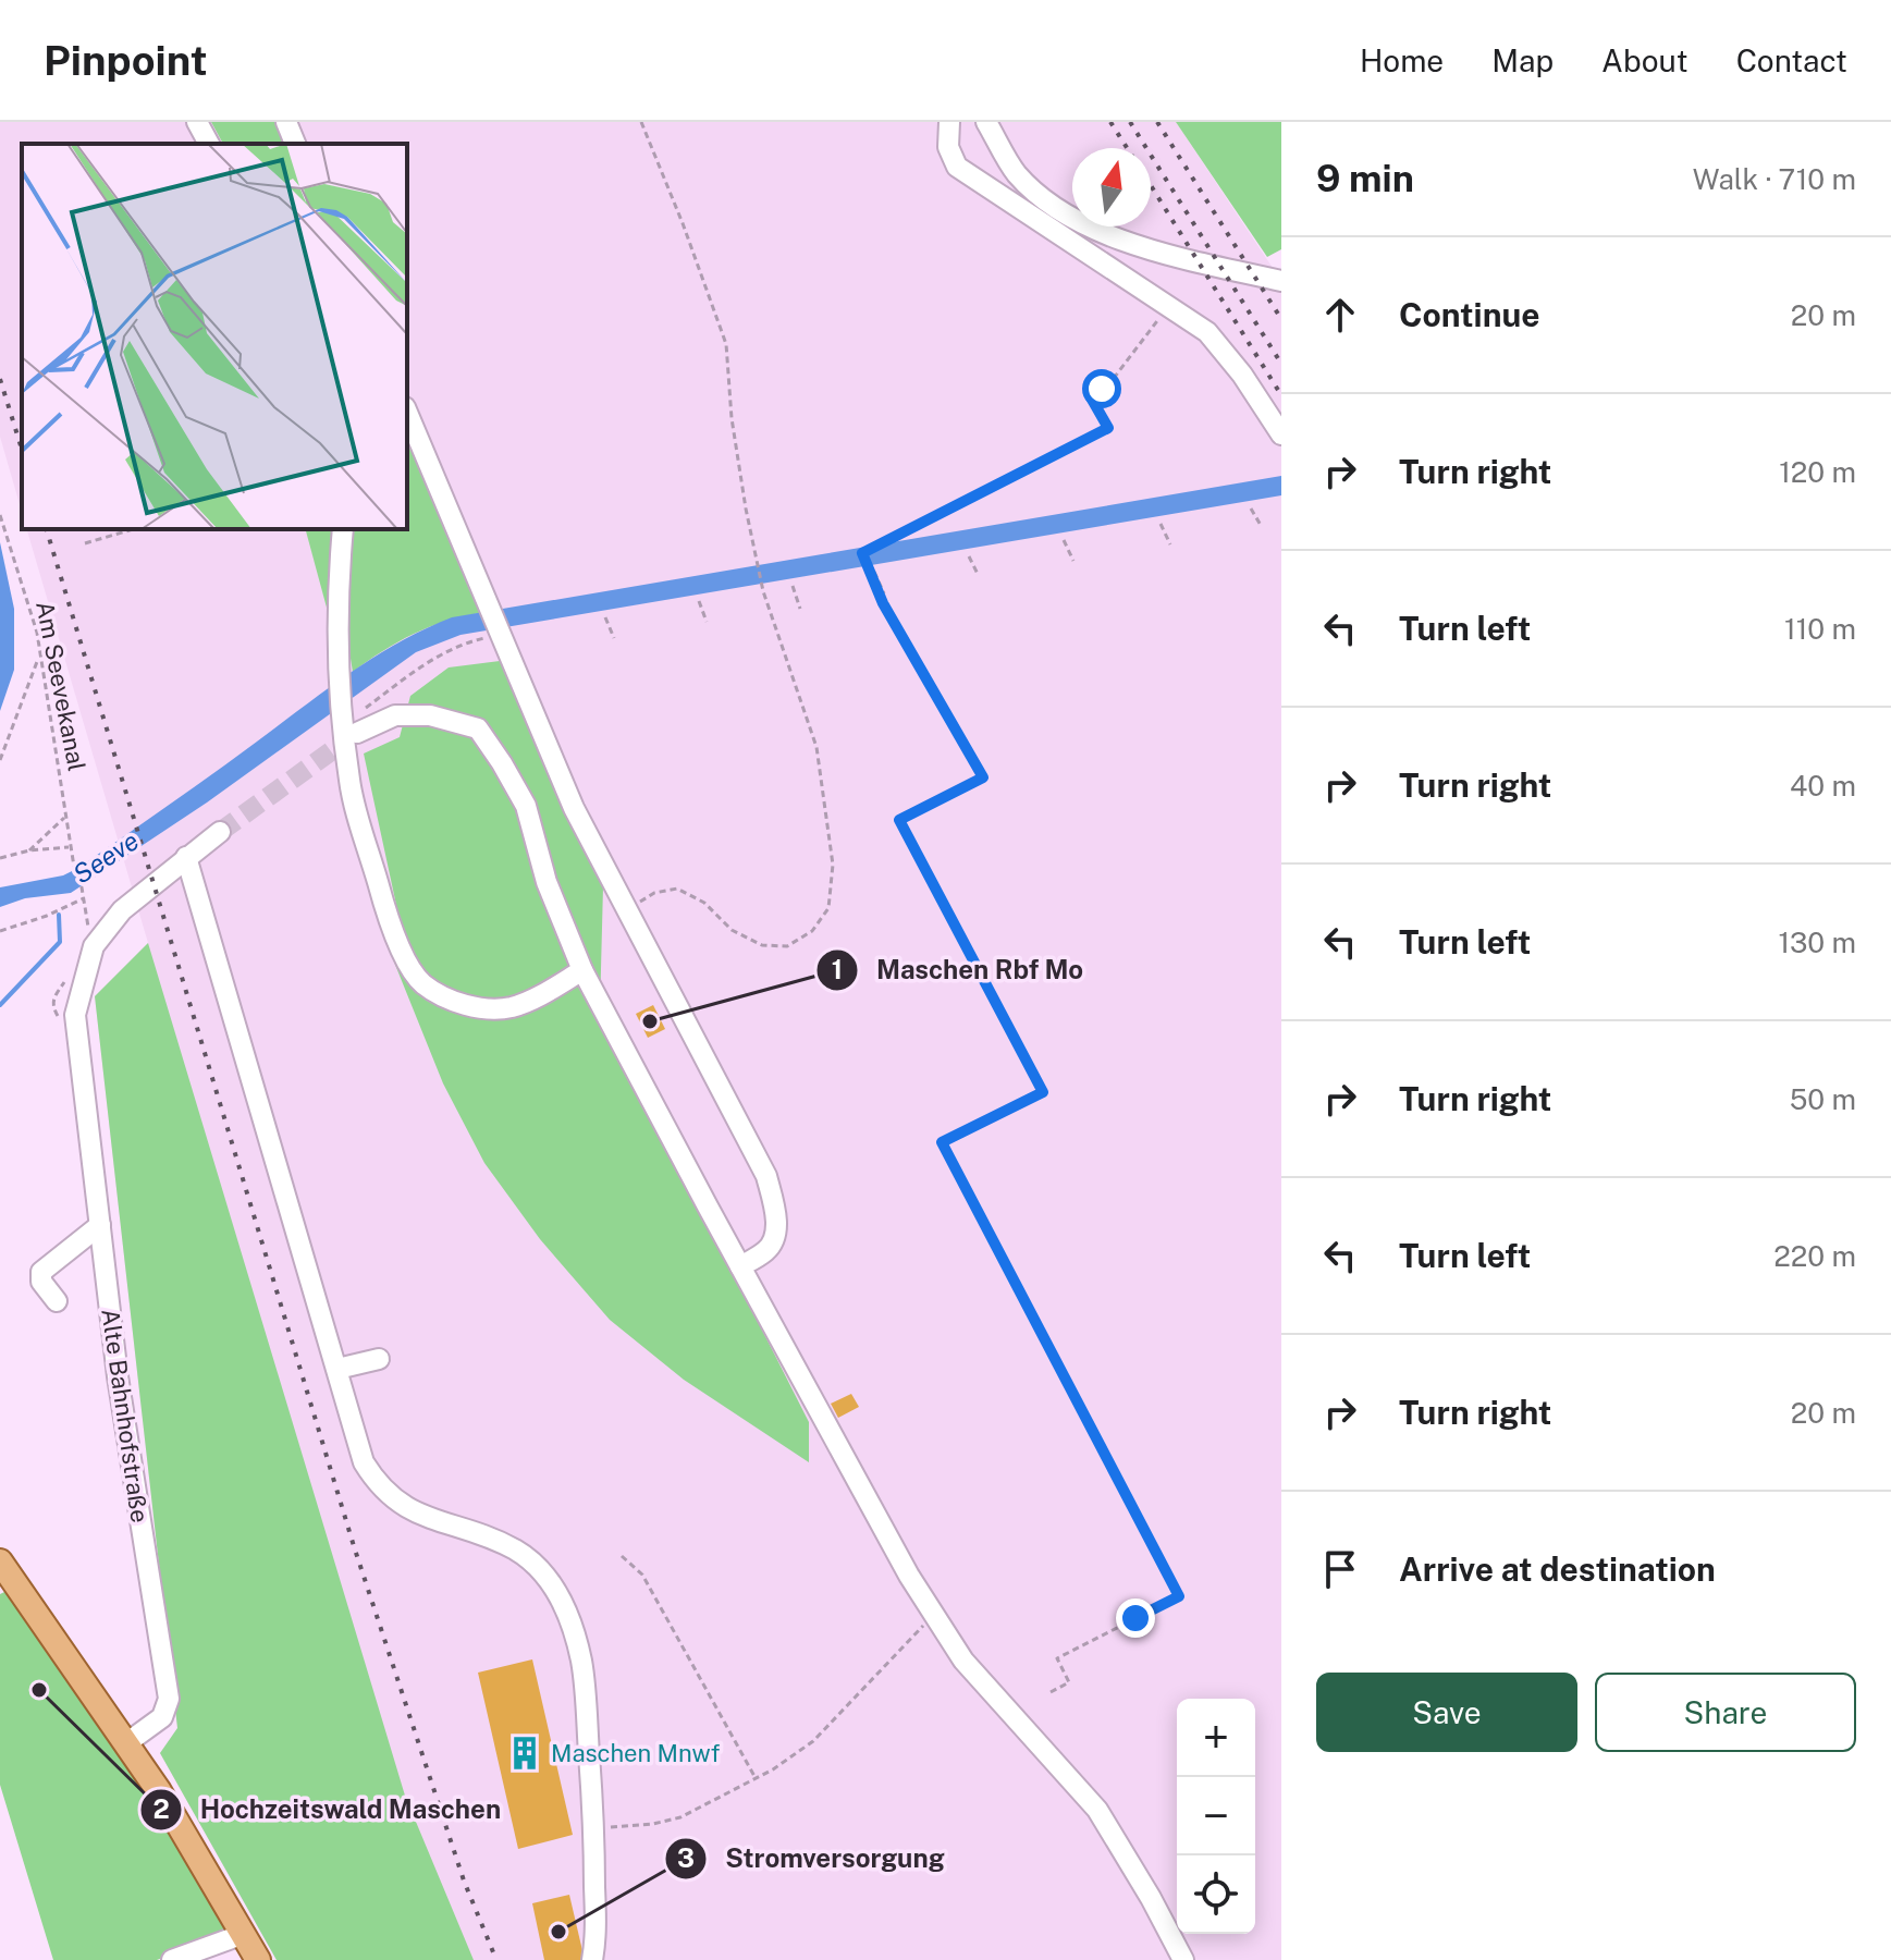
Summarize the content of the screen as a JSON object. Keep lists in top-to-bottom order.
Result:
{
  "streets": {
    "street": ["Alte Bahnhofstraße"],
    "path": ["Am Seevekanal"]
  },
  "water": ["Seeve"],
  "places": {
    "other": ["Maschen Rbf Mo", "Hochzeitswald Maschen", "Stromversorgung"],
    "building": ["Maschen Mnwf"]
  },
  "north": "top",
  "page": {
    "header": "Pinpoint",
    "nav": [
      "Home",
      "Map",
      "About",
      "Contact"
    ],
    "heading": ["9 min", "Walk · 710 m"],
    "list": [
      ["Continue", "20 m"],
      ["Turn right", "120 m"],
      ["Turn left", "110 m"],
      ["Turn right", "40 m"],
      ["Turn left", "130 m"],
      ["Turn right", "50 m"],
      ["Turn left", "220 m"],
      ["Turn right", "20 m"],
      "Arrive at destination"
    ],
    "buttons": ["Save", "Share"],
    "map_buttons": ["+", "−"]
  }
}
